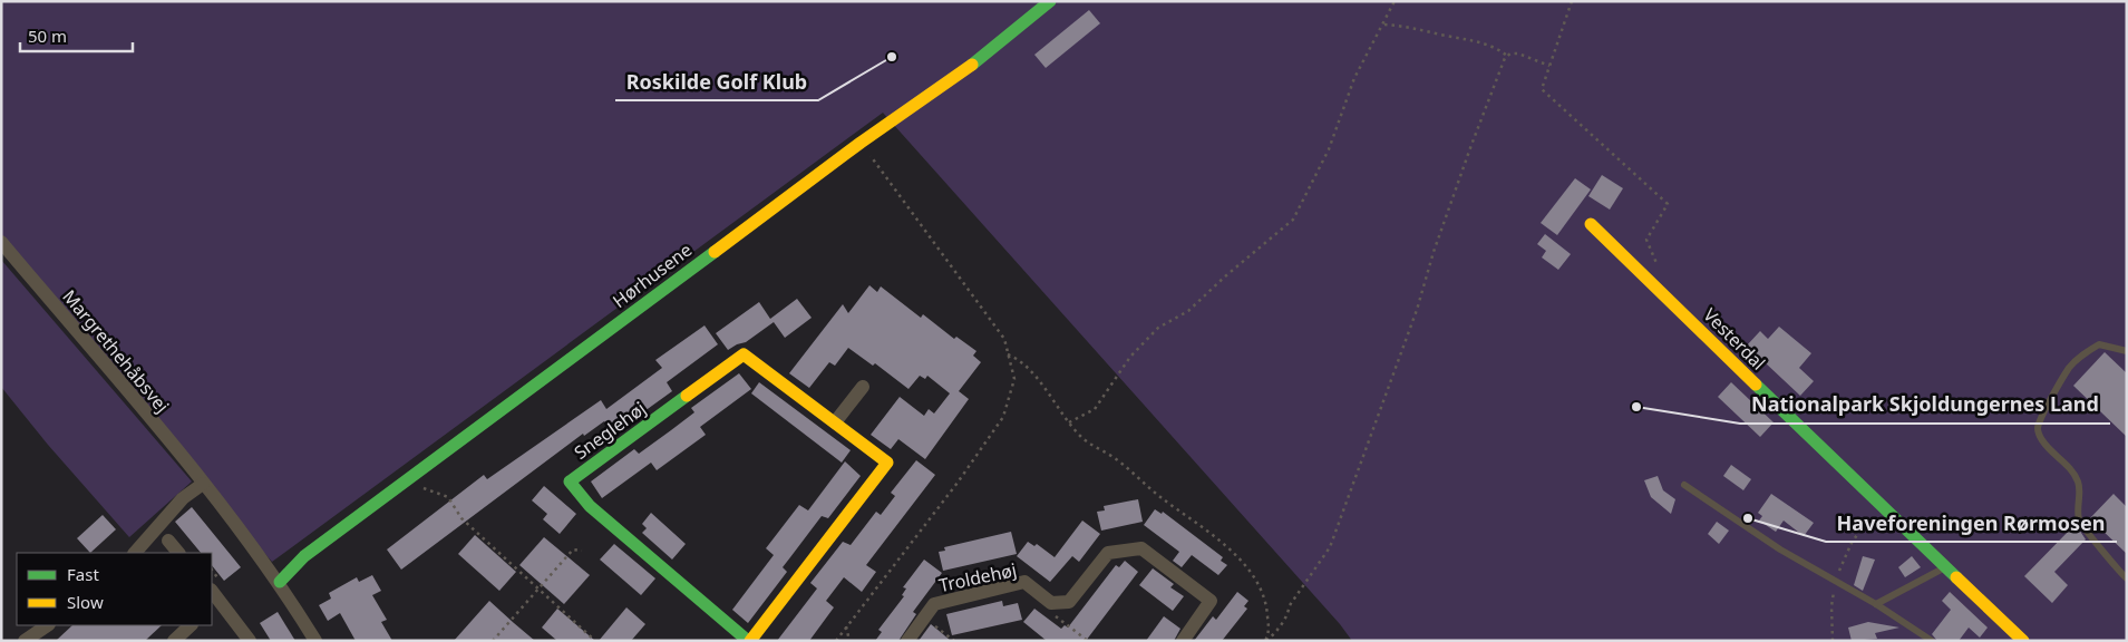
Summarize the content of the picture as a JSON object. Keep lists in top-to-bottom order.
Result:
{
  "streets": {
    "street": [
      "Hørhusene",
      "Vesterdal",
      "Margrethehåbsvej",
      "Sneglehøj",
      "Troldehøj"
    ]
  },
  "crossings": [
    ["Hørhusene", "Margrethehåbsvej"]
  ],
  "places": ["Roskilde Golf Klub", "Nationalpark Skjoldungernes Land", "Haveforeningen Rørmosen"],
  "legend": ["Fast", "Slow"],
  "scale_bar": "50 m"
}
